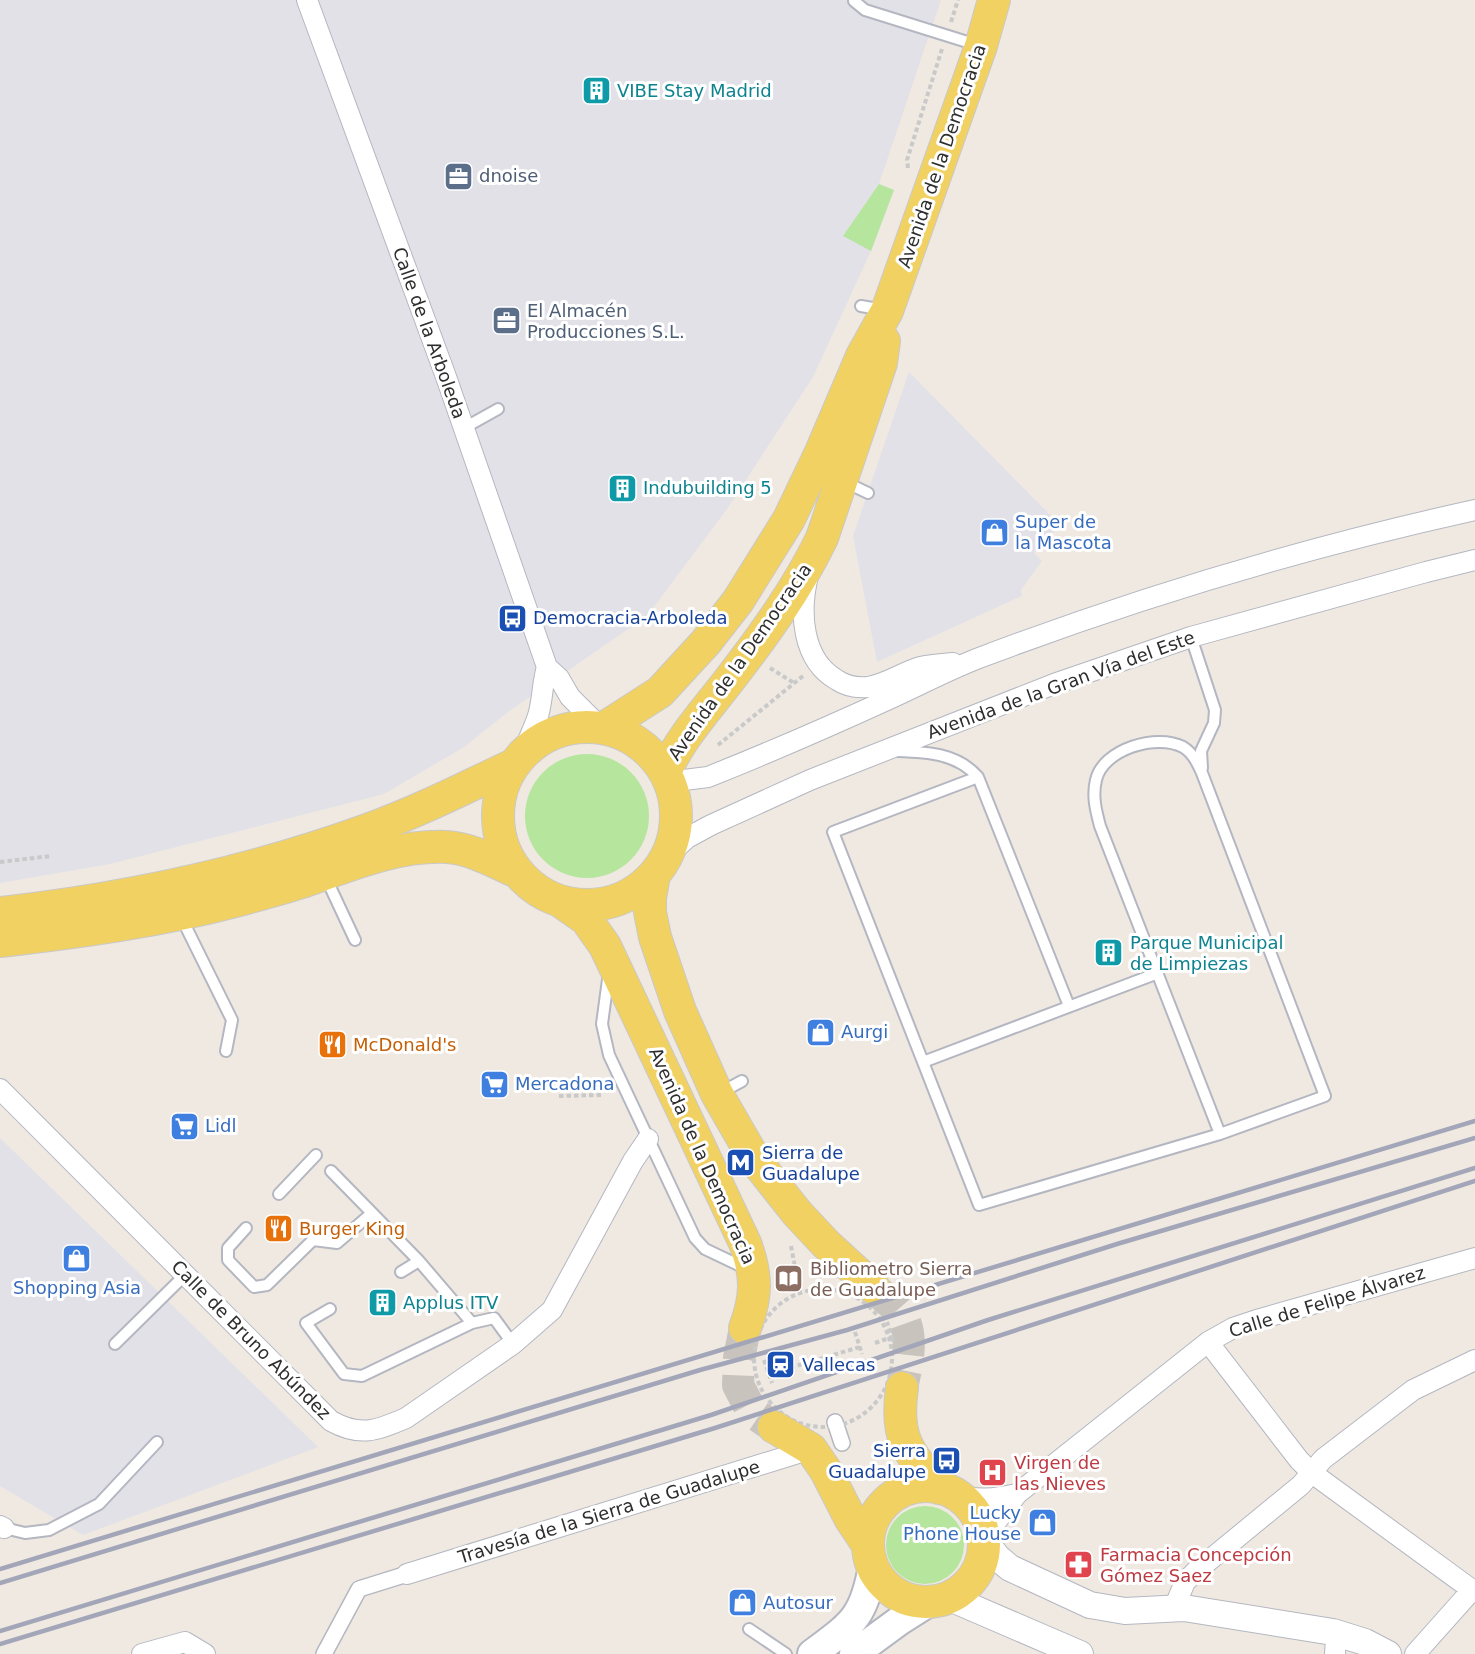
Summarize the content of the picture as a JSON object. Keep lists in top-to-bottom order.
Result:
{
  "streets": {
    "main road": ["Avenida de la Democracia"],
    "street": [
      "Calle de la Arboleda",
      "Avenida de la Gran Vía del Este",
      "Calle de Felipe Álvarez",
      "Calle de Bruno Abúndez",
      "Travesía de la Sierra de Guadalupe"
    ]
  },
  "crossings": [
    ["Avenida de la Democracia", "Calle de la Arboleda"],
    ["Avenida de la Democracia", "Avenida de la Gran Vía del Este"],
    ["Calle de la Arboleda", "Avenida de la Gran Vía del Este"]
  ],
  "places": {
    "building": [
      "VIBE Stay Madrid",
      "Indubuilding 5",
      "Parque Municipal de Limpiezas",
      "Applus ITV"
    ],
    "office": ["dnoise", "El Almacén Producciones S.L."],
    "shop": [
      "Super de la Mascota",
      "Aurgi",
      "Shopping Asia",
      "Lucky Phone House",
      "Autosur"
    ],
    "bus stop": ["Democracia-Arboleda", "Sierra Guadalupe"],
    "restaurant": ["McDonald's", "Burger King"],
    "supermarket": ["Mercadona", "Lidl"],
    "metro station": ["Sierra de Guadalupe"],
    "library": ["Bibliometro Sierra de Guadalupe"],
    "station": ["Vallecas"],
    "hospital": ["Virgen de las Nieves"],
    "pharmacy": ["Farmacia Concepción Gómez Saez"]
  }
}
